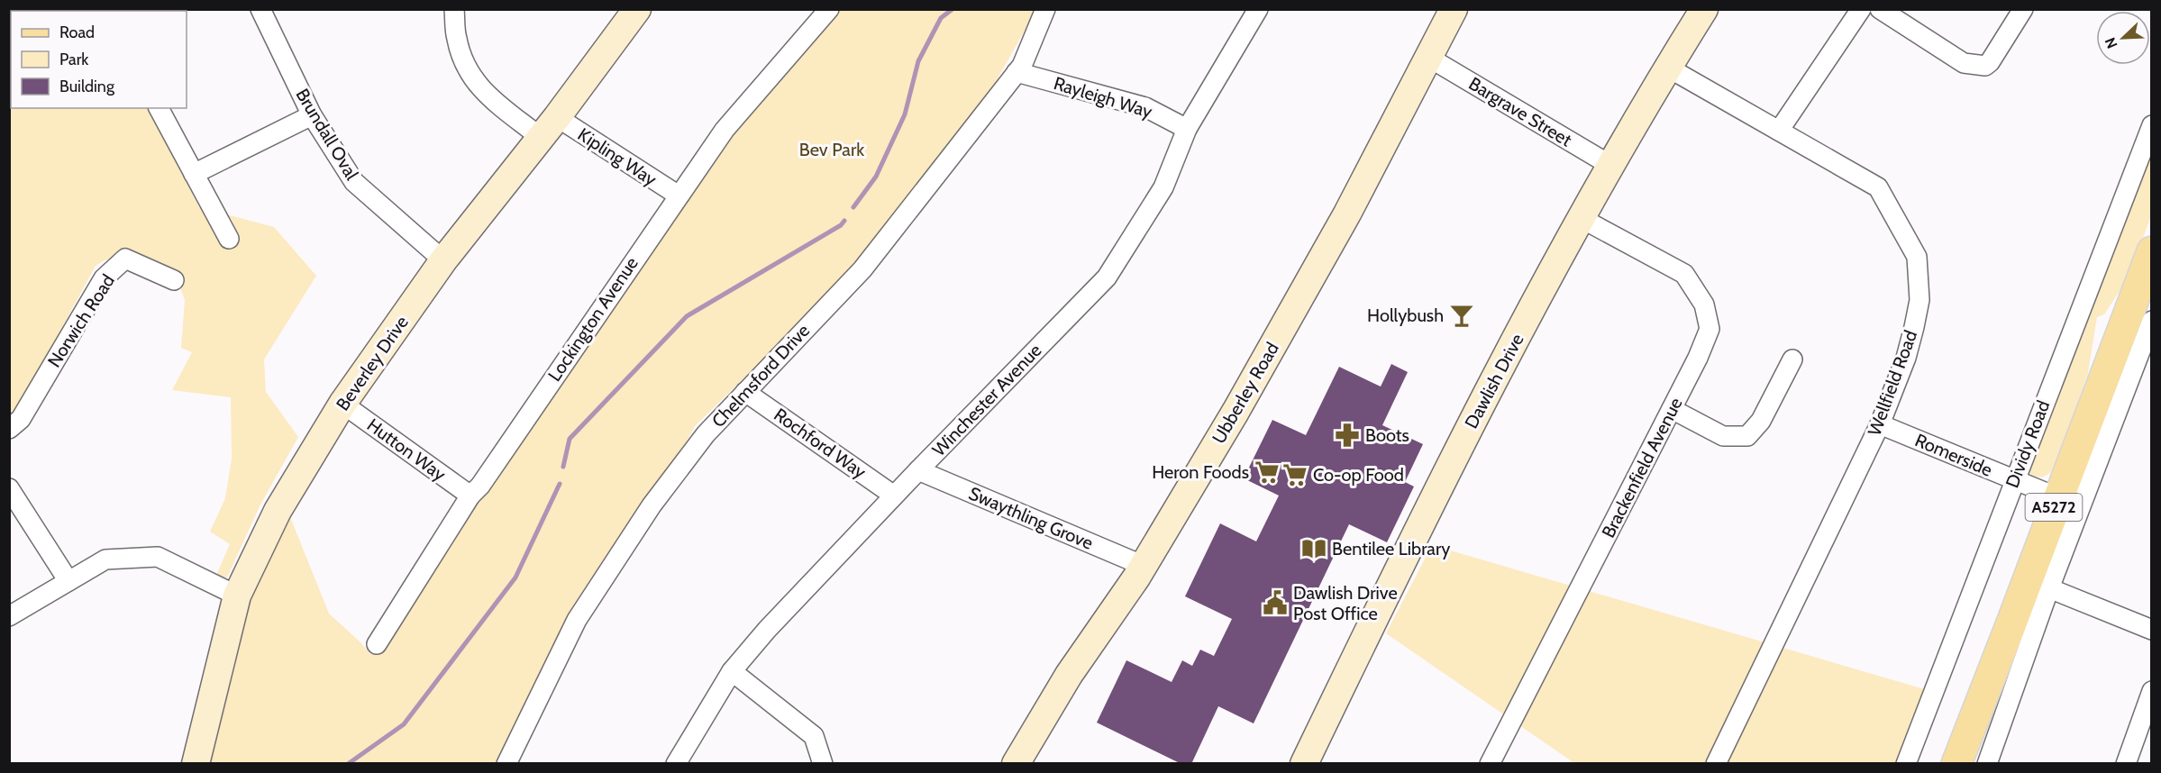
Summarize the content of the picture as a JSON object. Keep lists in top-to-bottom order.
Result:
{
  "streets": {
    "main road": ["A5272"],
    "street": [
      "Rayleigh Way",
      "Bargrave Street",
      "Brundall Oval",
      "Kipling Way",
      "Lockington Avenue",
      "Norwich Road",
      "Beverley Drive",
      "Chelmsford Drive",
      "Dawlish Drive",
      "Wellfield Road",
      "Ubberley Road",
      "Winchester Avenue",
      "Rochford Way",
      "Dividy Road",
      "Hutton Way",
      "Romerside",
      "Brackenfield Avenue",
      "Swaythling Grove"
    ]
  },
  "crossings": [
    ["Rayleigh Way", "Chelmsford Drive"],
    ["Rayleigh Way", "Winchester Avenue"],
    ["Bargrave Street", "Dawlish Drive"],
    ["Bargrave Street", "Ubberley Road"],
    ["Brundall Oval", "Beverley Drive"],
    ["Kipling Way", "Lockington Avenue"],
    ["Kipling Way", "Beverley Drive"],
    ["Lockington Avenue", "Hutton Way"],
    ["Beverley Drive", "Hutton Way"],
    ["Chelmsford Drive", "Rochford Way"],
    ["Dawlish Drive", "Wellfield Road"],
    ["Dawlish Drive", "Brackenfield Avenue"],
    ["Wellfield Road", "Romerside"],
    ["Ubberley Road", "Swaythling Grove"],
    ["Winchester Avenue", "Rochford Way"],
    ["Winchester Avenue", "Swaythling Grove"],
    ["Dividy Road", "Romerside"],
    ["Romerside", "A5272"]
  ],
  "parks": ["Bev Park"],
  "places": {
    "bar": ["Hollybush"],
    "pharmacy": ["Boots"],
    "supermarket": ["Heron Foods", "Co-op Food"],
    "library": ["Bentilee Library"],
    "public building": ["Dawlish Drive Post Office"]
  },
  "legend": ["Road", "Park", "Building"],
  "north": "bottom left"
}
